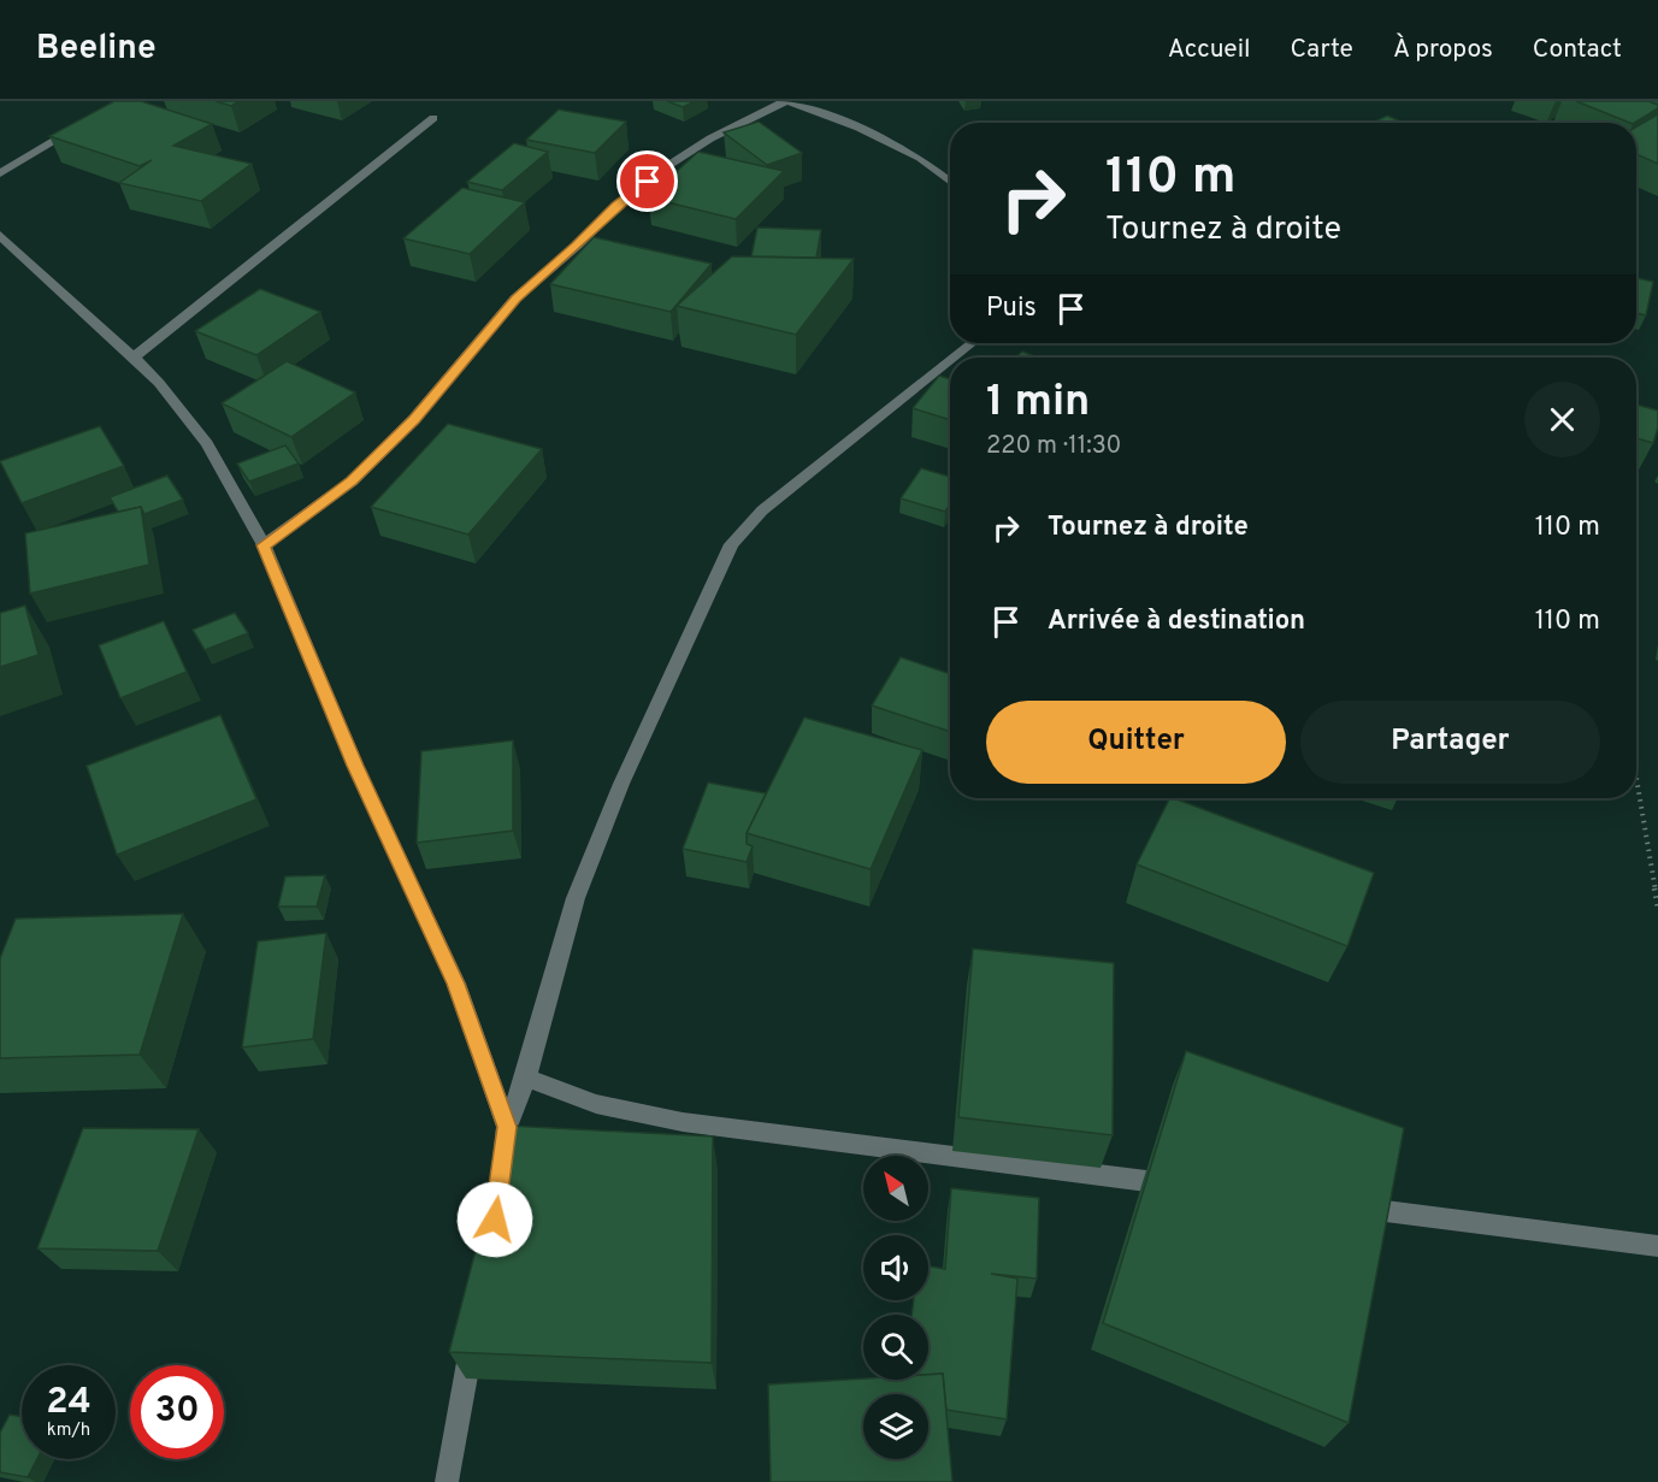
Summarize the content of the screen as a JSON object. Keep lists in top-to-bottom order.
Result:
{
  "north": "top left",
  "page": {
    "header": "Beeline",
    "nav": [
      "Accueil",
      "Carte",
      "À propos",
      "Contact"
    ],
    "turn": ["110 m", "Tournez à droite"],
    "then": "Puis",
    "heading": ["1 min", "220 m · 11:30"],
    "list": [
      {
        "name": "Tournez à droite",
        "value": "110 m"
      },
      {
        "name": "Arrivée à destination",
        "value": "110 m"
      }
    ],
    "buttons": ["Quitter", "Partager"],
    "speed": "24 km/h",
    "limit": "30"
  }
}
